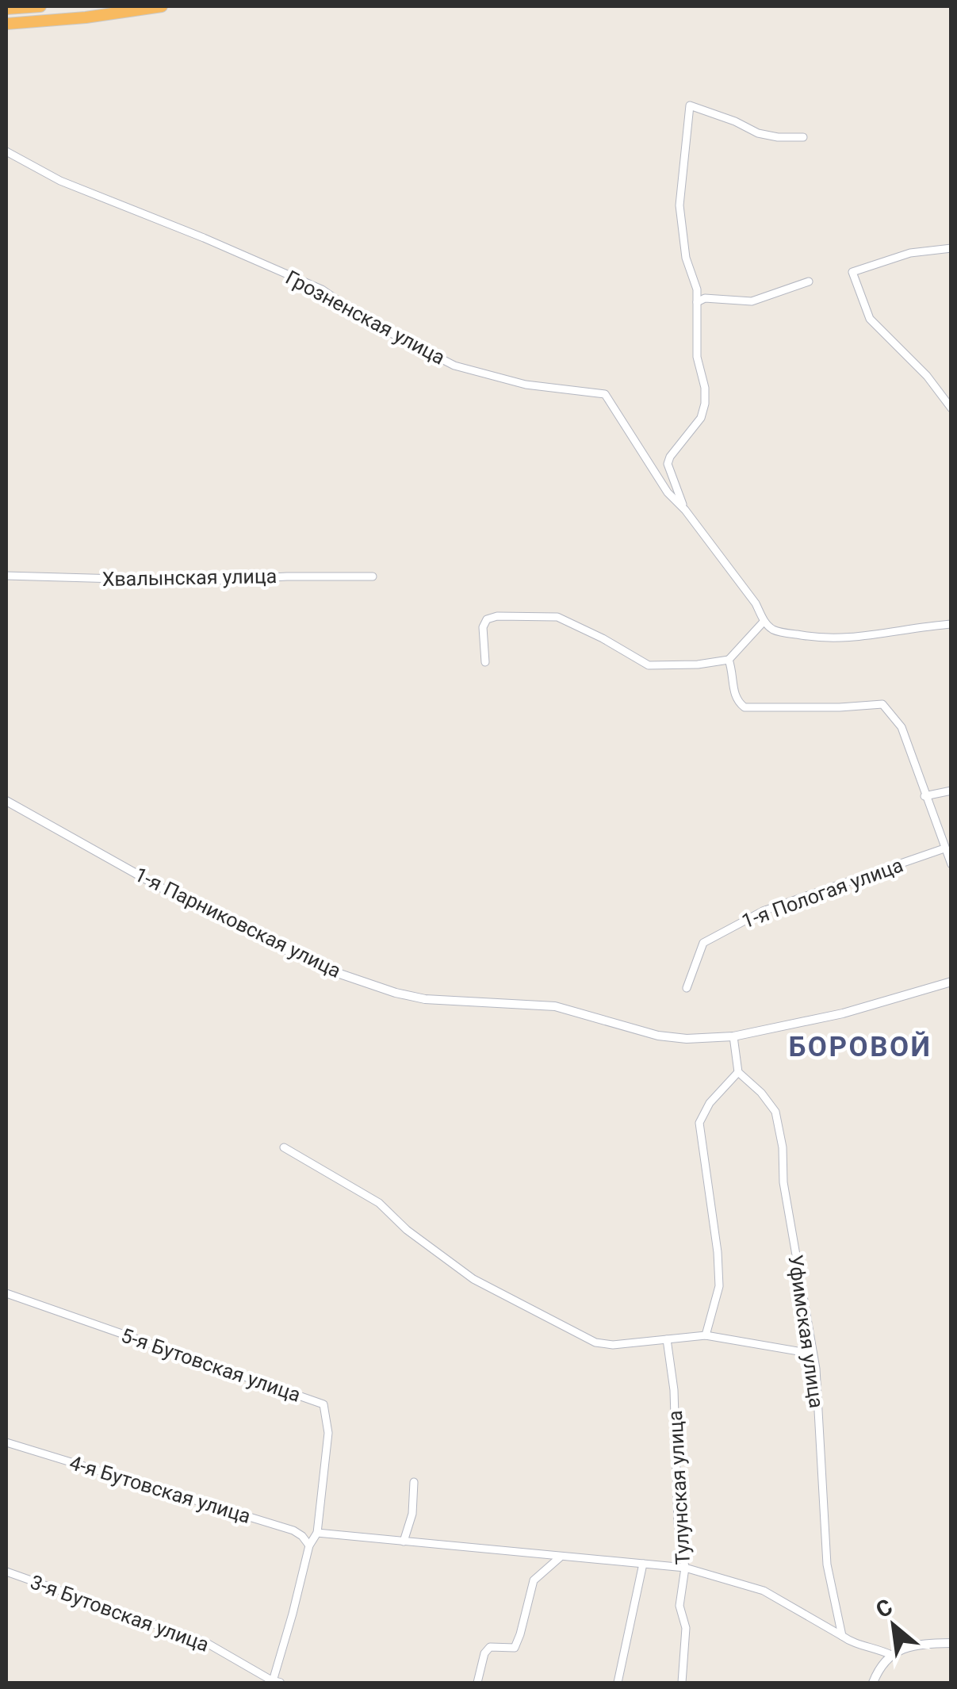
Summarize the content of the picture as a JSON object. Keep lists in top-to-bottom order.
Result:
{
  "streets": {
    "street": [
      "Грозненская улица",
      "Хвалынская улица",
      "1-я Пологая улица",
      "1-я Парниковская улица",
      "Уфимская улица",
      "5-я Бутовская улица",
      "Тулунская улица",
      "4-я Бутовская улица",
      "3-я Бутовская улица"
    ]
  },
  "crossings": [
    ["5-я Бутовская улица", "4-я Бутовская улица"],
    ["5-я Бутовская улица", "3-я Бутовская улица"]
  ],
  "districts": ["БОРОВОЙ"],
  "north": "top left"
}
